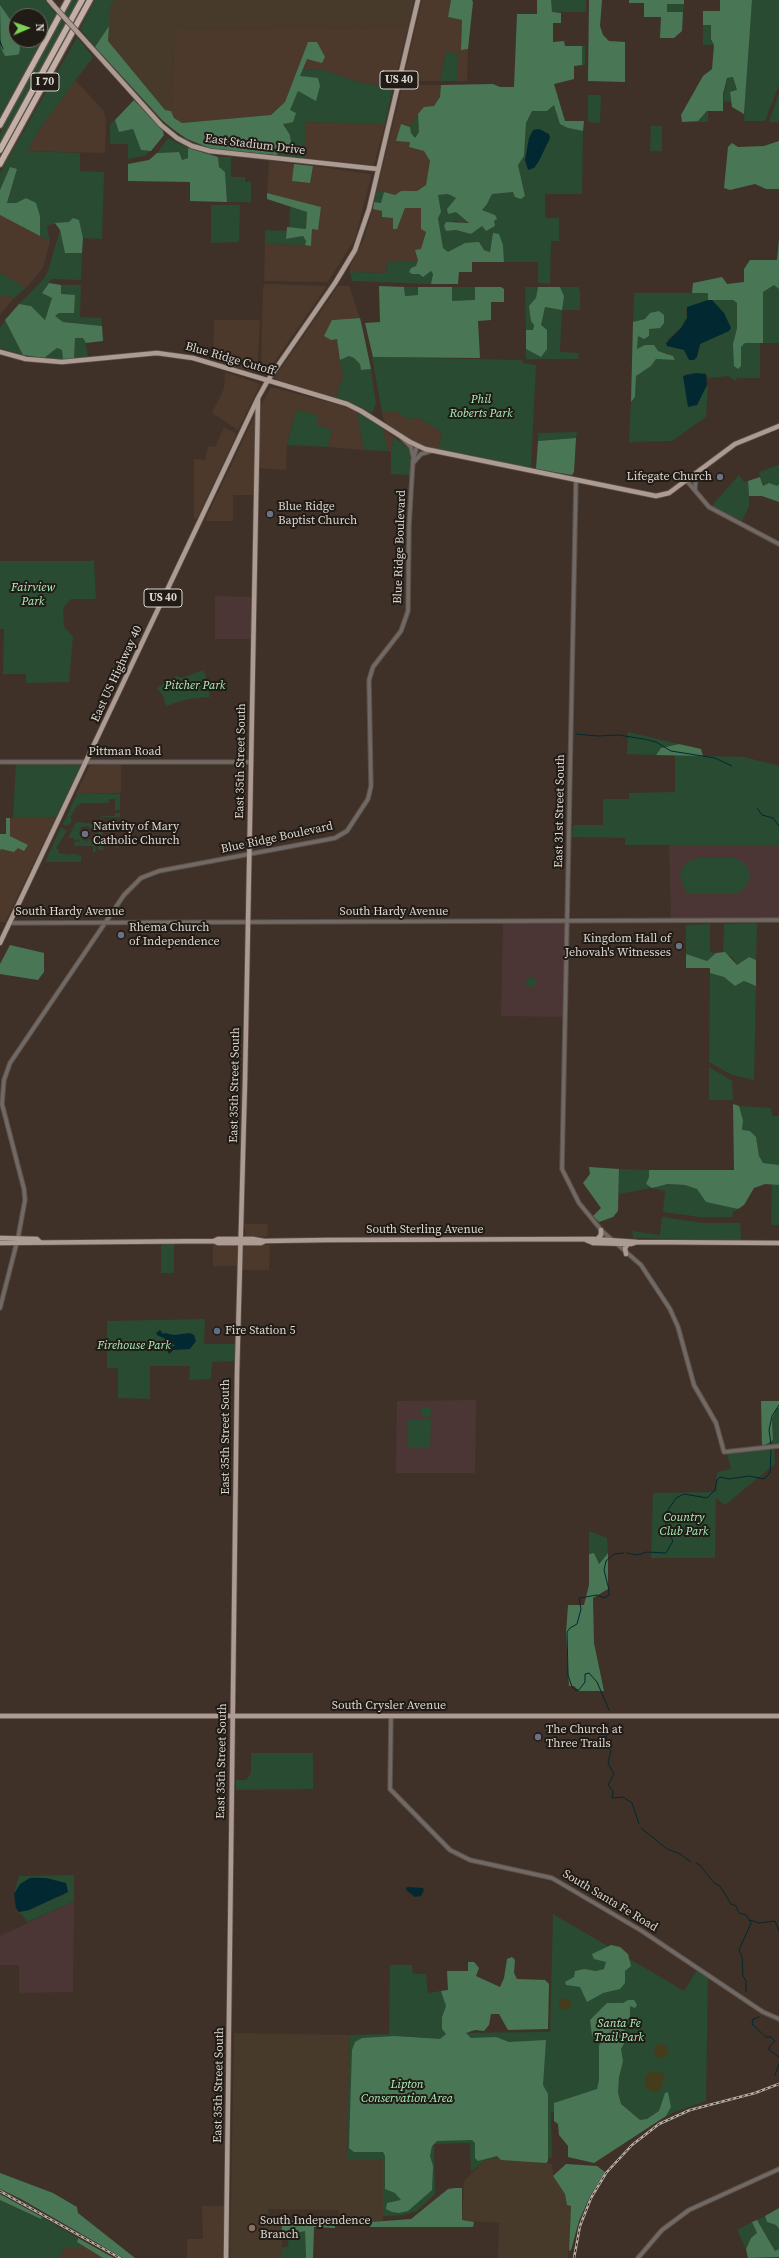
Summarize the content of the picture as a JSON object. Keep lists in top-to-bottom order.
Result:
{
  "streets": {
    "highway": ["I 70"],
    "main road": [
      "US 40",
      "East Stadium Drive",
      "Blue Ridge Cutoff",
      "East US Highway 40",
      "East 35th Street South",
      "South Sterling Avenue",
      "South Crysler Avenue"
    ],
    "street": [
      "Blue Ridge Boulevard",
      "Pittman Road",
      "East 31st Street South",
      "South Hardy Avenue",
      "South Santa Fe Road"
    ]
  },
  "crossings": [
    ["US 40", "East Stadium Drive"],
    ["US 40", "Blue Ridge Cutoff"],
    ["US 40", "East US Highway 40"],
    ["US 40", "East 35th Street South"],
    ["Blue Ridge Cutoff", "Blue Ridge Boulevard"],
    ["Blue Ridge Boulevard", "East 35th Street South"],
    ["Blue Ridge Boulevard", "South Hardy Avenue"],
    ["Blue Ridge Boulevard", "South Sterling Avenue"],
    ["East US Highway 40", "Pittman Road"],
    ["East US Highway 40", "East 35th Street South"],
    ["East US Highway 40", "South Hardy Avenue"],
    ["Pittman Road", "East 35th Street South"],
    ["East 35th Street South", "South Hardy Avenue"],
    ["East 35th Street South", "South Sterling Avenue"],
    ["East 35th Street South", "South Crysler Avenue"],
    ["East 31st Street South", "South Hardy Avenue"],
    ["South Crysler Avenue", "South Santa Fe Road"]
  ],
  "parks": [
    "Phil Roberts Park",
    "Fairview Park",
    "Pitcher Park",
    "Firehouse Park",
    "Country Club Park",
    "Santa Fe Trail Park",
    "Lipton Conservation Area"
  ],
  "places": [
    "Lifegate Church",
    "Blue Ridge Baptist Church",
    "Nativity of Mary Catholic Church",
    "Rhema Church of Independence",
    "Kingdom Hall of Jehovah's Witnesses",
    "Fire Station 5",
    "The Church at Three Trails",
    "South Independence Branch"
  ],
  "north": "right"
}
